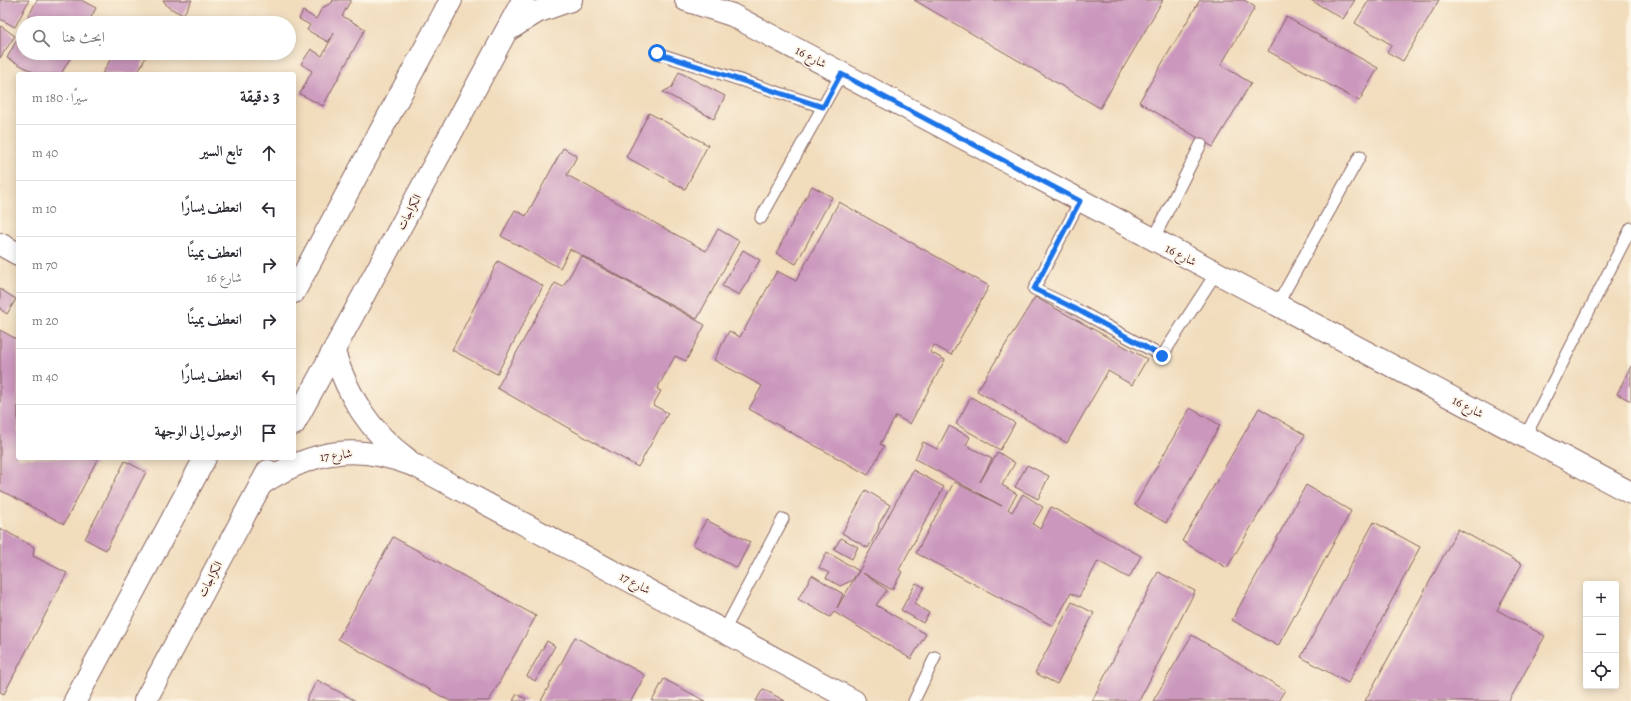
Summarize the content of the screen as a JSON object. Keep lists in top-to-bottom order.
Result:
{
  "streets": {
    "street": ["شارع 16", "الكراجات", "شارع 17"]
  },
  "crossings": [
    ["الكراجات", "شارع 17"]
  ],
  "page": {
    "search": "ابحث هنا",
    "heading": ["3 دقيقة", "سيرًا · 180 m"],
    "list": [
      ["تابع السير", "40 m"],
      ["انعطف يسارًا", "10 m"],
      ["انعطف يمينًا", "شارع 16", "70 m"],
      ["انعطف يمينًا", "20 m"],
      ["انعطف يسارًا", "40 m"],
      "الوصول إلى الوجهة"
    ],
    "map_buttons": ["+", "−"]
  }
}
